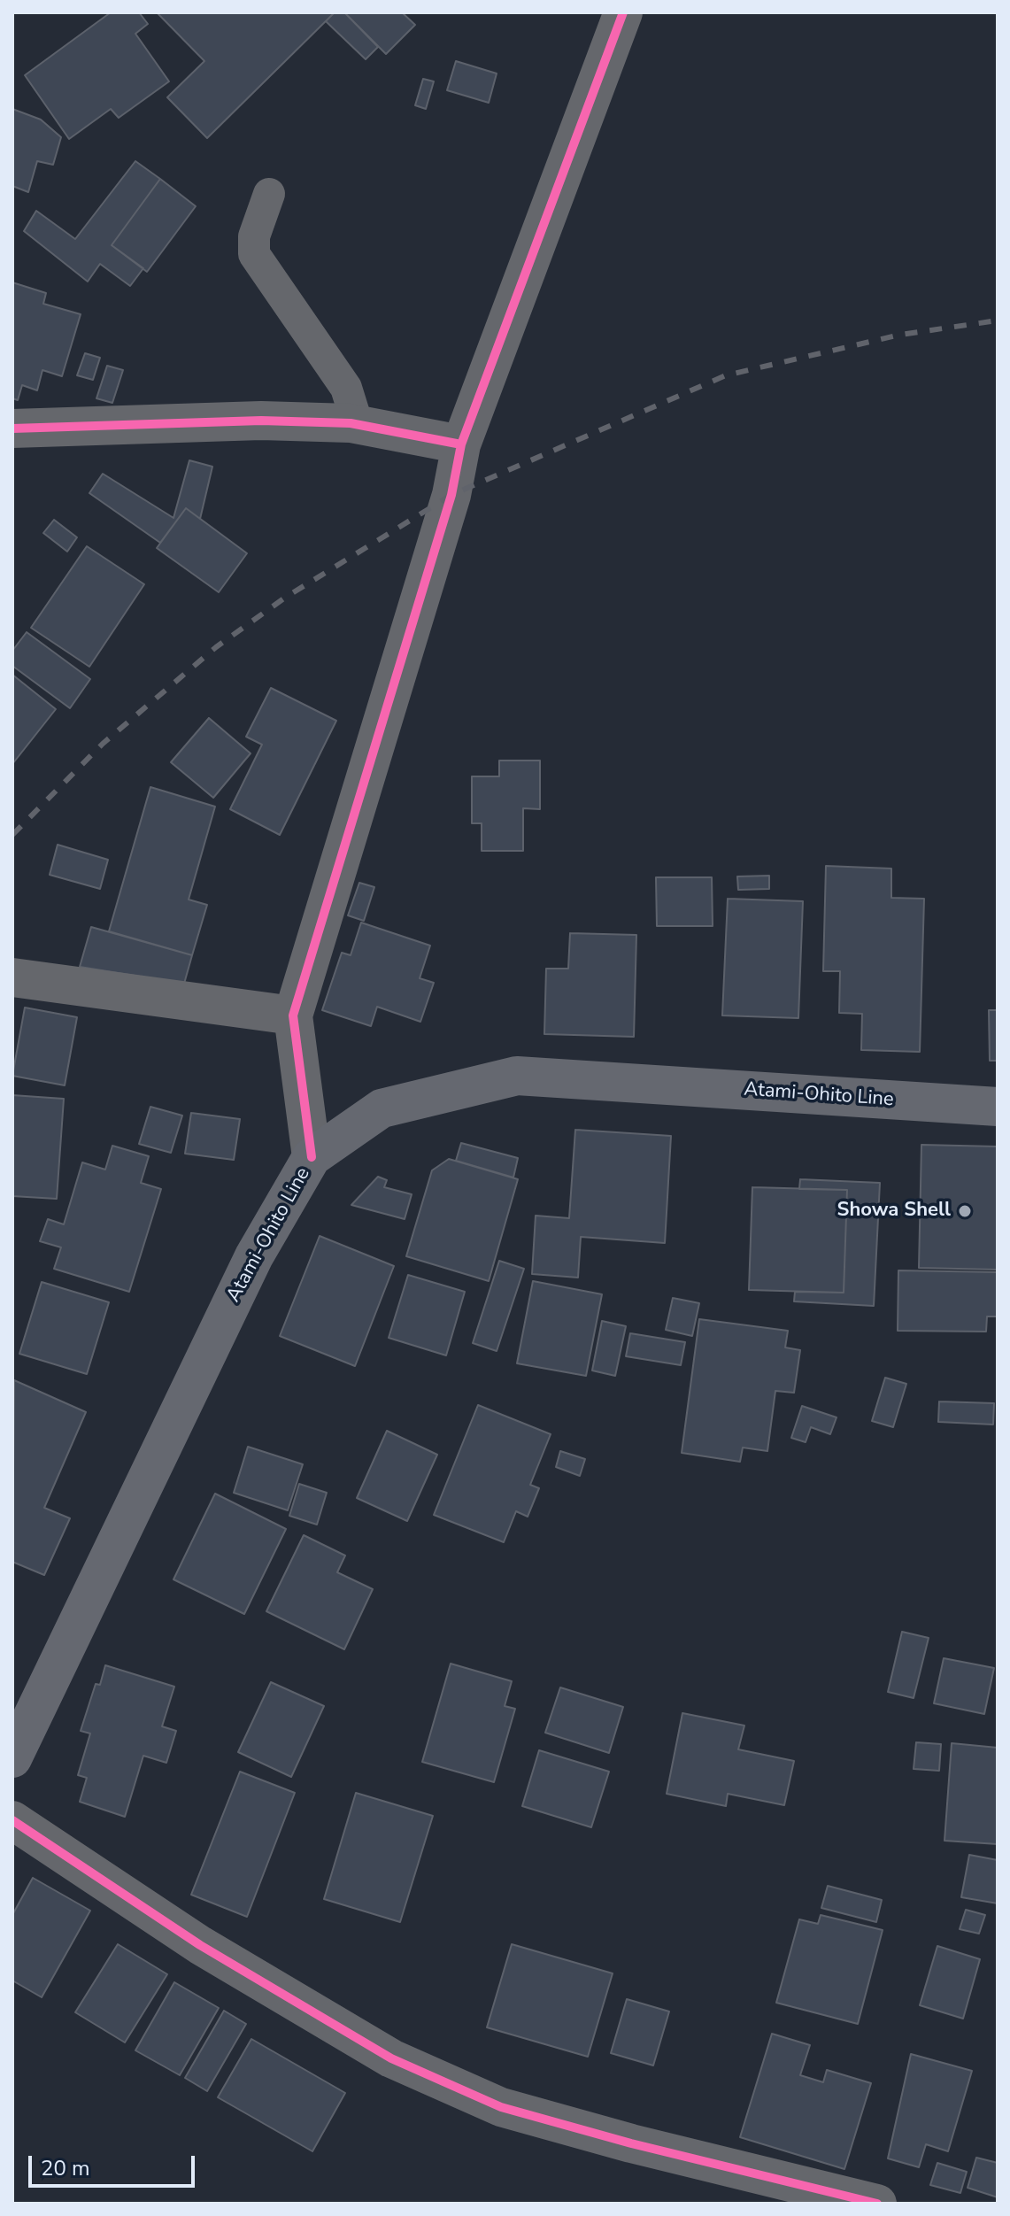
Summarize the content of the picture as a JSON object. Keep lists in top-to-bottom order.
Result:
{
  "streets": {
    "main road": ["Atami-Ohito Line"]
  },
  "places": ["Showa Shell"],
  "scale_bar": "20 m"
}
